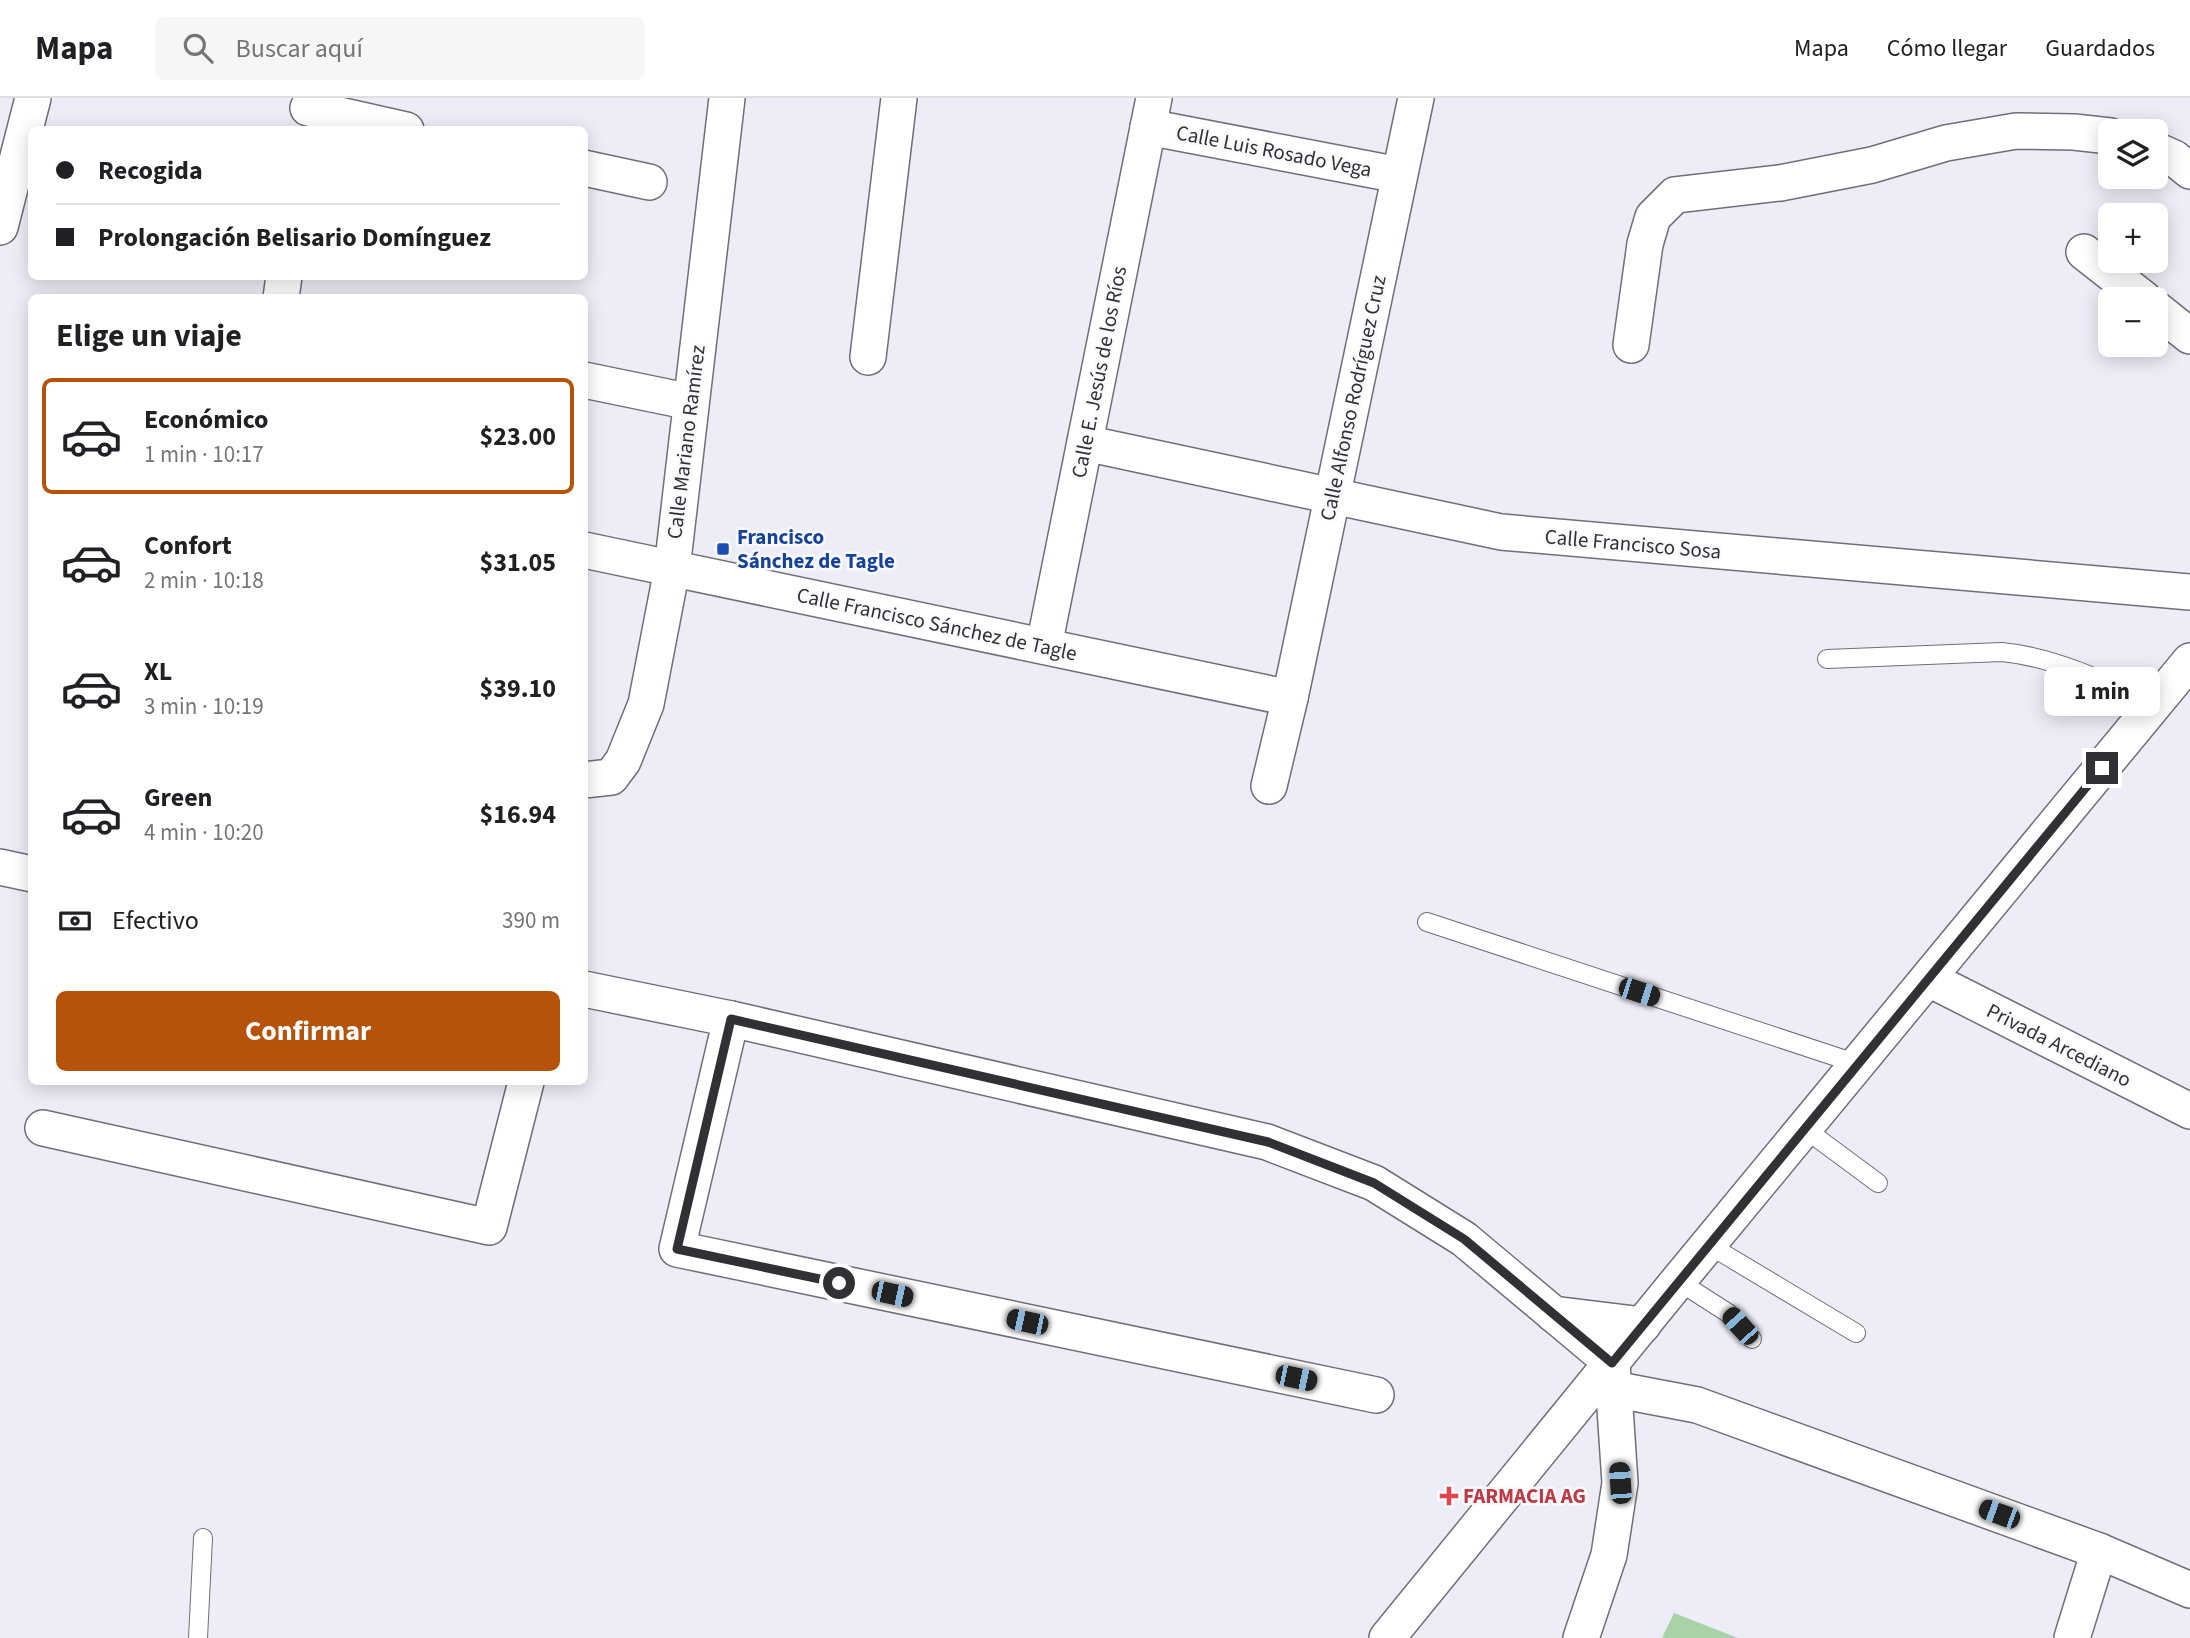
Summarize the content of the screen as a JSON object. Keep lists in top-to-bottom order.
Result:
{
  "streets": {
    "street": [
      "Calle Luis Rosado Vega",
      "Calle E. Jesús de los Ríos",
      "Calle Alfonso Rodríguez Cruz",
      "Calle Mariano Ramírez",
      "Calle Francisco Sosa",
      "Calle Francisco Sánchez de Tagle",
      "Privada Arcediano"
    ]
  },
  "crossings": [
    ["Calle Luis Rosado Vega", "Calle E. Jesús de los Ríos"],
    ["Calle Luis Rosado Vega", "Calle Alfonso Rodríguez Cruz"],
    ["Calle E. Jesús de los Ríos", "Calle Francisco Sosa"],
    ["Calle E. Jesús de los Ríos", "Calle Francisco Sánchez de Tagle"],
    ["Calle Alfonso Rodríguez Cruz", "Calle Francisco Sosa"],
    ["Calle Alfonso Rodríguez Cruz", "Calle Francisco Sánchez de Tagle"],
    ["Calle Mariano Ramírez", "Calle Francisco Sánchez de Tagle"]
  ],
  "places": {
    "transit": ["Francisco Sánchez de Tagle"],
    "health": ["FARMACIA AG"]
  },
  "page": {
    "header": "Mapa",
    "search": "Buscar aquí",
    "nav": ["Mapa", "Cómo llegar", "Guardados"],
    "map_buttons": ["+", "−"],
    "banner": ["Recogida", "Prolongación Belisario Domínguez"],
    "heading": "Elige un viaje",
    "list": [
      {
        "name": "Económico",
        "note": "1 min · 10:17",
        "value": "$23.00"
      },
      {
        "name": "Confort",
        "note": "2 min · 10:18",
        "value": "$31.05"
      },
      {
        "name": "XL",
        "note": "3 min · 10:19",
        "value": "$39.10"
      },
      {
        "name": "Green",
        "note": "4 min · 10:20",
        "value": "$16.94"
      }
    ],
    "bubble": "1 min",
    "pay": ["Efectivo", "390 m"],
    "buttons": "Confirmar"
  }
}
